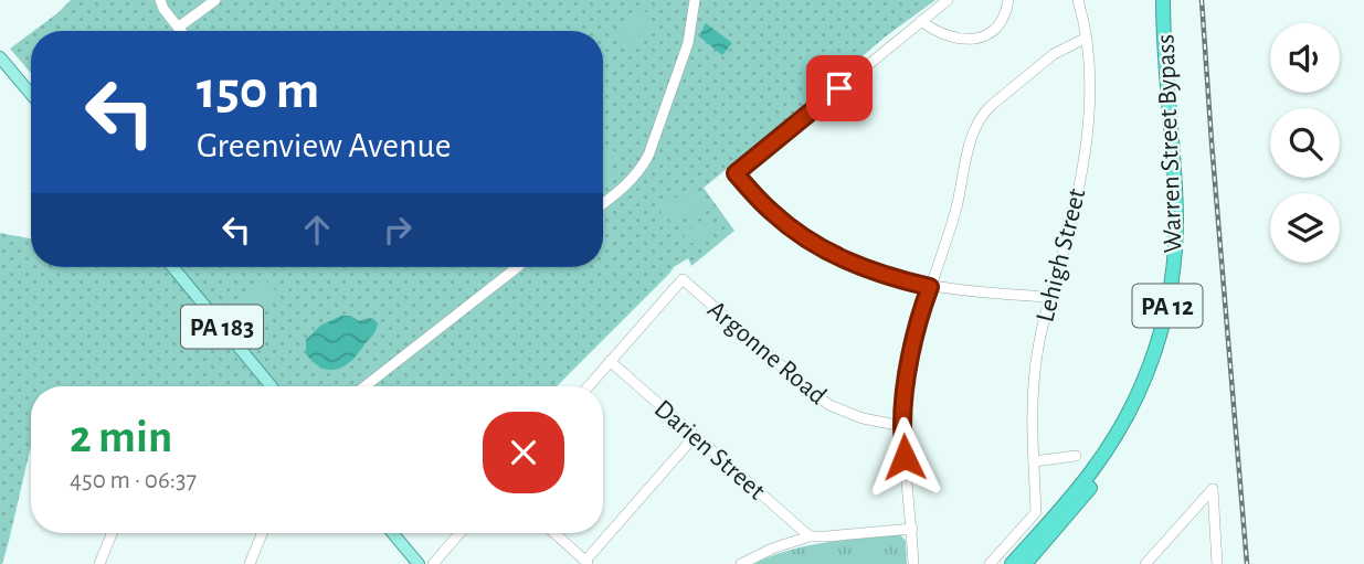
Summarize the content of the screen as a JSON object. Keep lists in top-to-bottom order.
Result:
{
  "streets": {
    "highway": ["Warren Street Bypass", "PA 12"],
    "main road": ["PA 183"],
    "street": ["Lehigh Street", "Argonne Road", "Darien Street"]
  },
  "crossings": [
    ["Argonne Road", "Darien Street"]
  ],
  "page": {
    "turn": ["150 m", "Greenview Avenue"],
    "heading": ["2 min", "450 m · 06:37"]
  }
}
